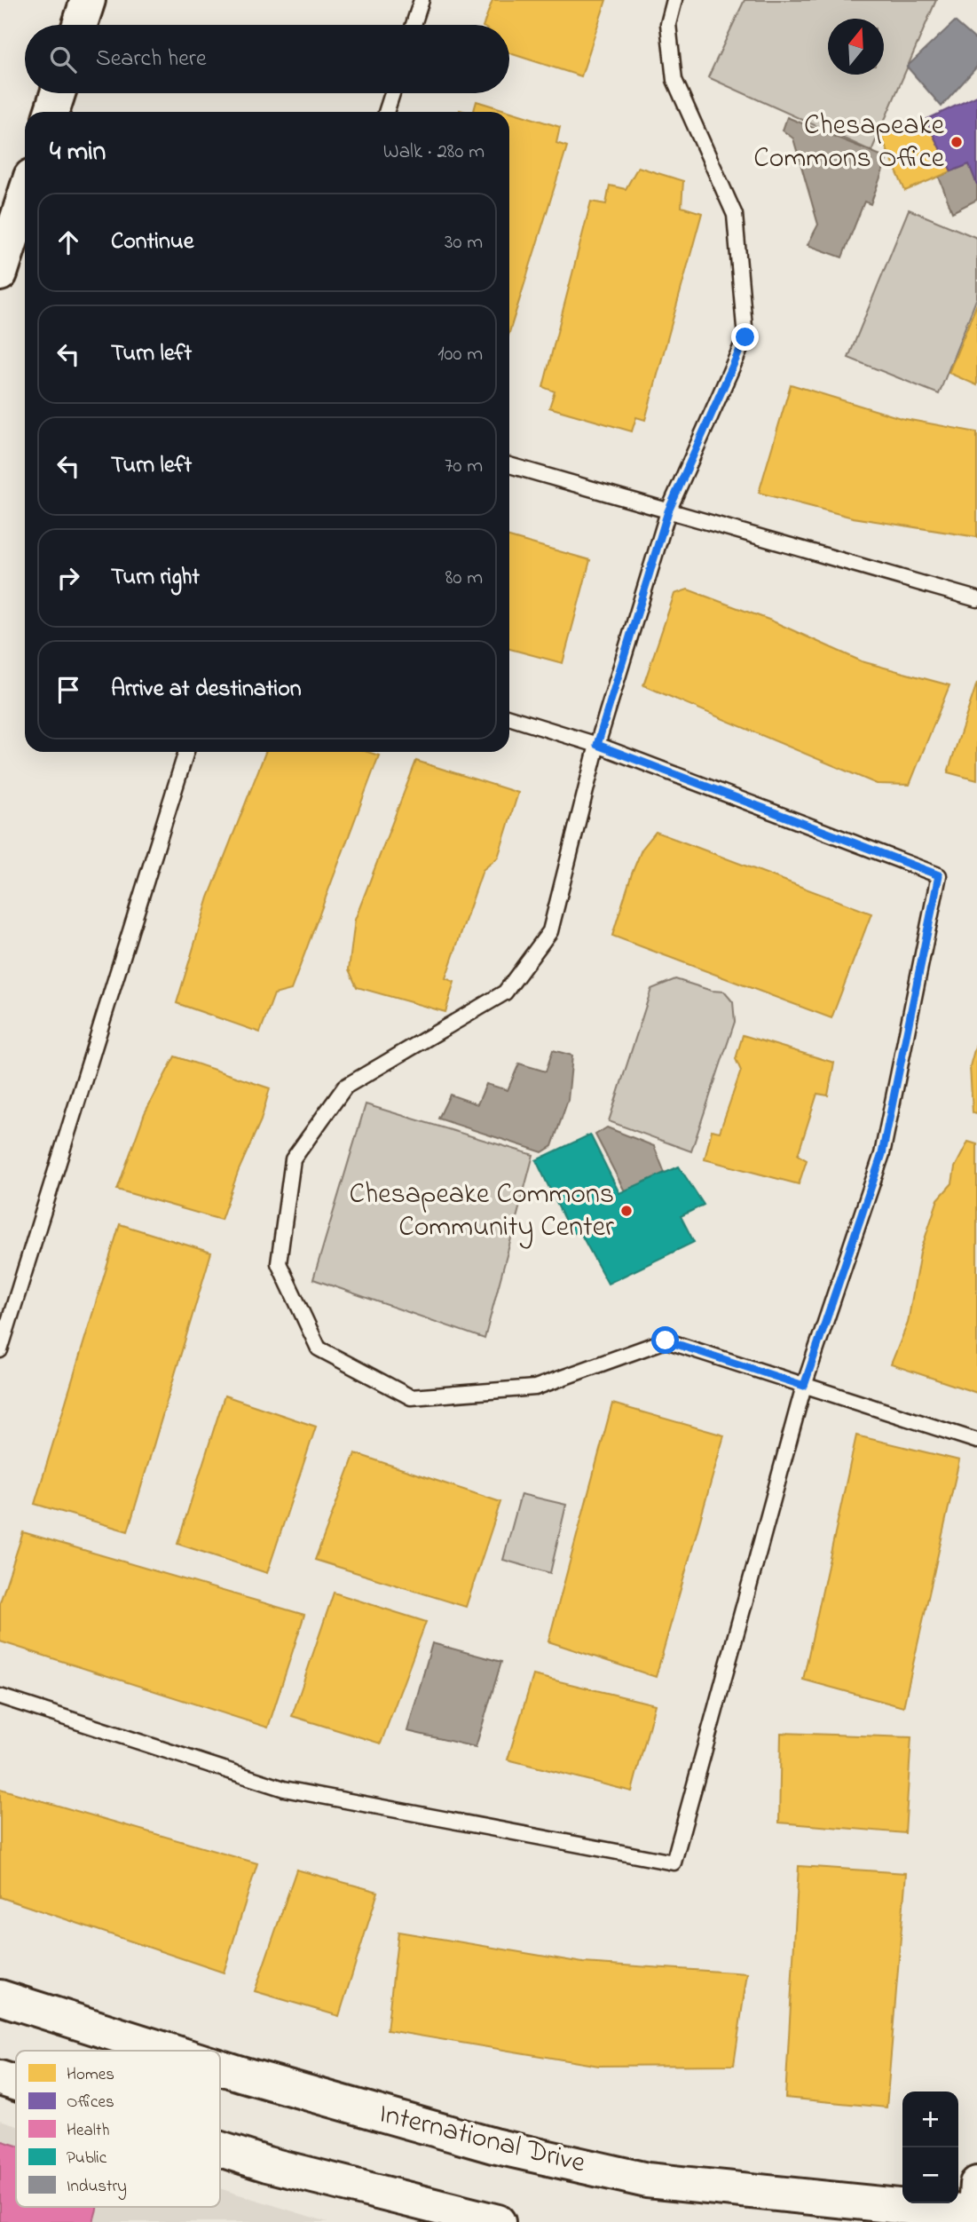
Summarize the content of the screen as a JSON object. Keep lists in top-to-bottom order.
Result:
{
  "streets": {
    "main road": ["International Drive"]
  },
  "places": ["Chesapeake Commons Office", "Chesapeake Commons Community Center"],
  "legend": [
    "Homes",
    "Offices",
    "Health",
    "Public",
    "Industry"
  ],
  "north": "top",
  "page": {
    "search": "Search here",
    "heading": ["4 min", "Walk · 280 m"],
    "list": [
      ["Continue", "30 m"],
      ["Turn left", "100 m"],
      ["Turn left", "70 m"],
      ["Turn right", "80 m"],
      "Arrive at destination"
    ],
    "map_buttons": ["+", "−"]
  }
}
